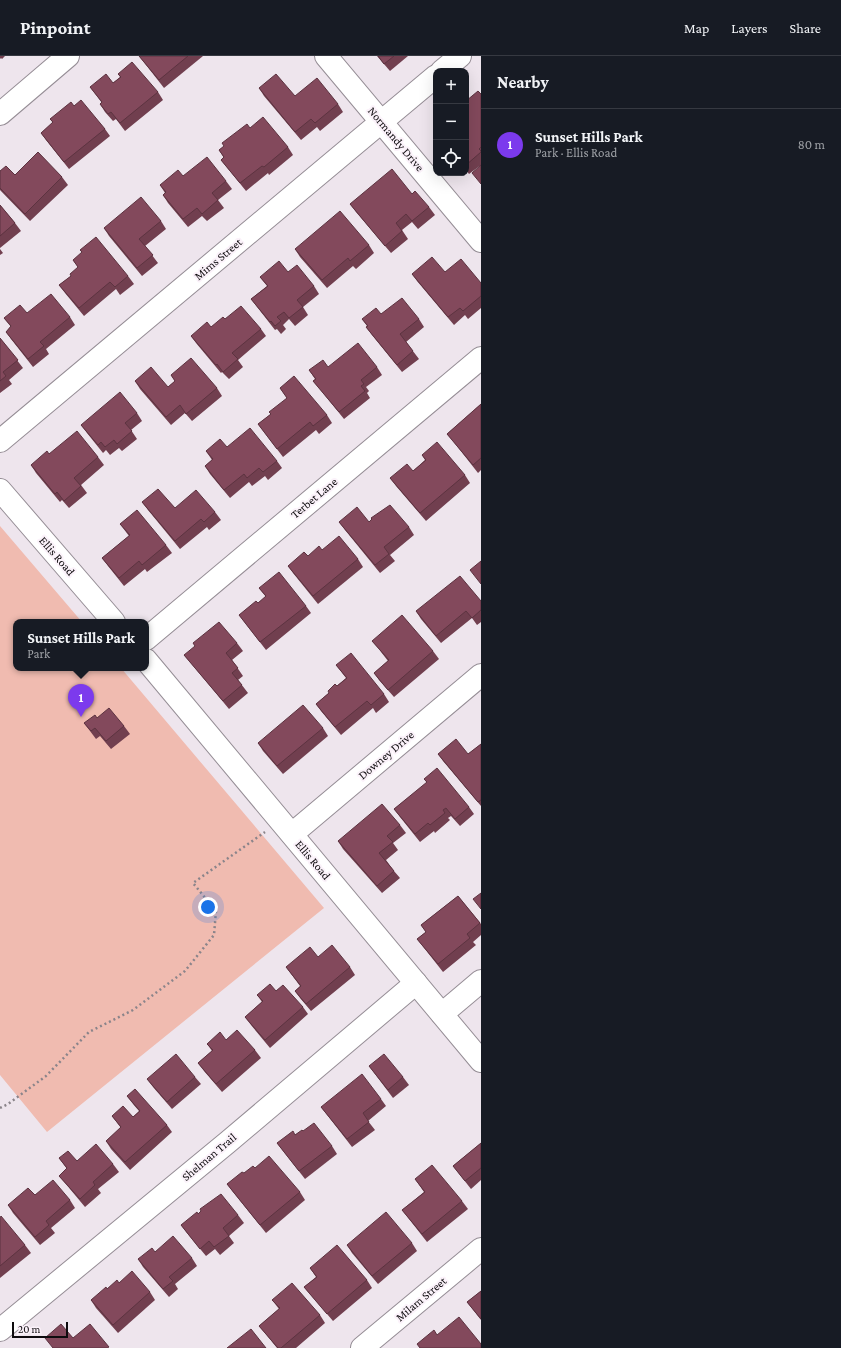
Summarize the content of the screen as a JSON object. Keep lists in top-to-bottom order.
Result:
{
  "streets": {
    "street": [
      "Normandy Drive",
      "Mims Street",
      "Terbet Lane",
      "Ellis Road",
      "Downey Drive",
      "Shelman Trail",
      "Milam Street"
    ]
  },
  "crossings": [
    ["Normandy Drive", "Mims Street"],
    ["Ellis Road", "Downey Drive"],
    ["Ellis Road", "Shelman Trail"]
  ],
  "scale_bar": "20 m",
  "page": {
    "header": "Pinpoint",
    "nav": ["Map", "Layers", "Share"],
    "heading": "Nearby",
    "map_buttons": ["+", "−"],
    "list": [
      {
        "mark": "1",
        "name": "Sunset Hills Park",
        "note": "Park · Ellis Road",
        "value": "80 m"
      }
    ],
    "popup": ["Sunset Hills Park", "Park"],
    "pins": "1",
    "scale": "20 m"
  }
}
